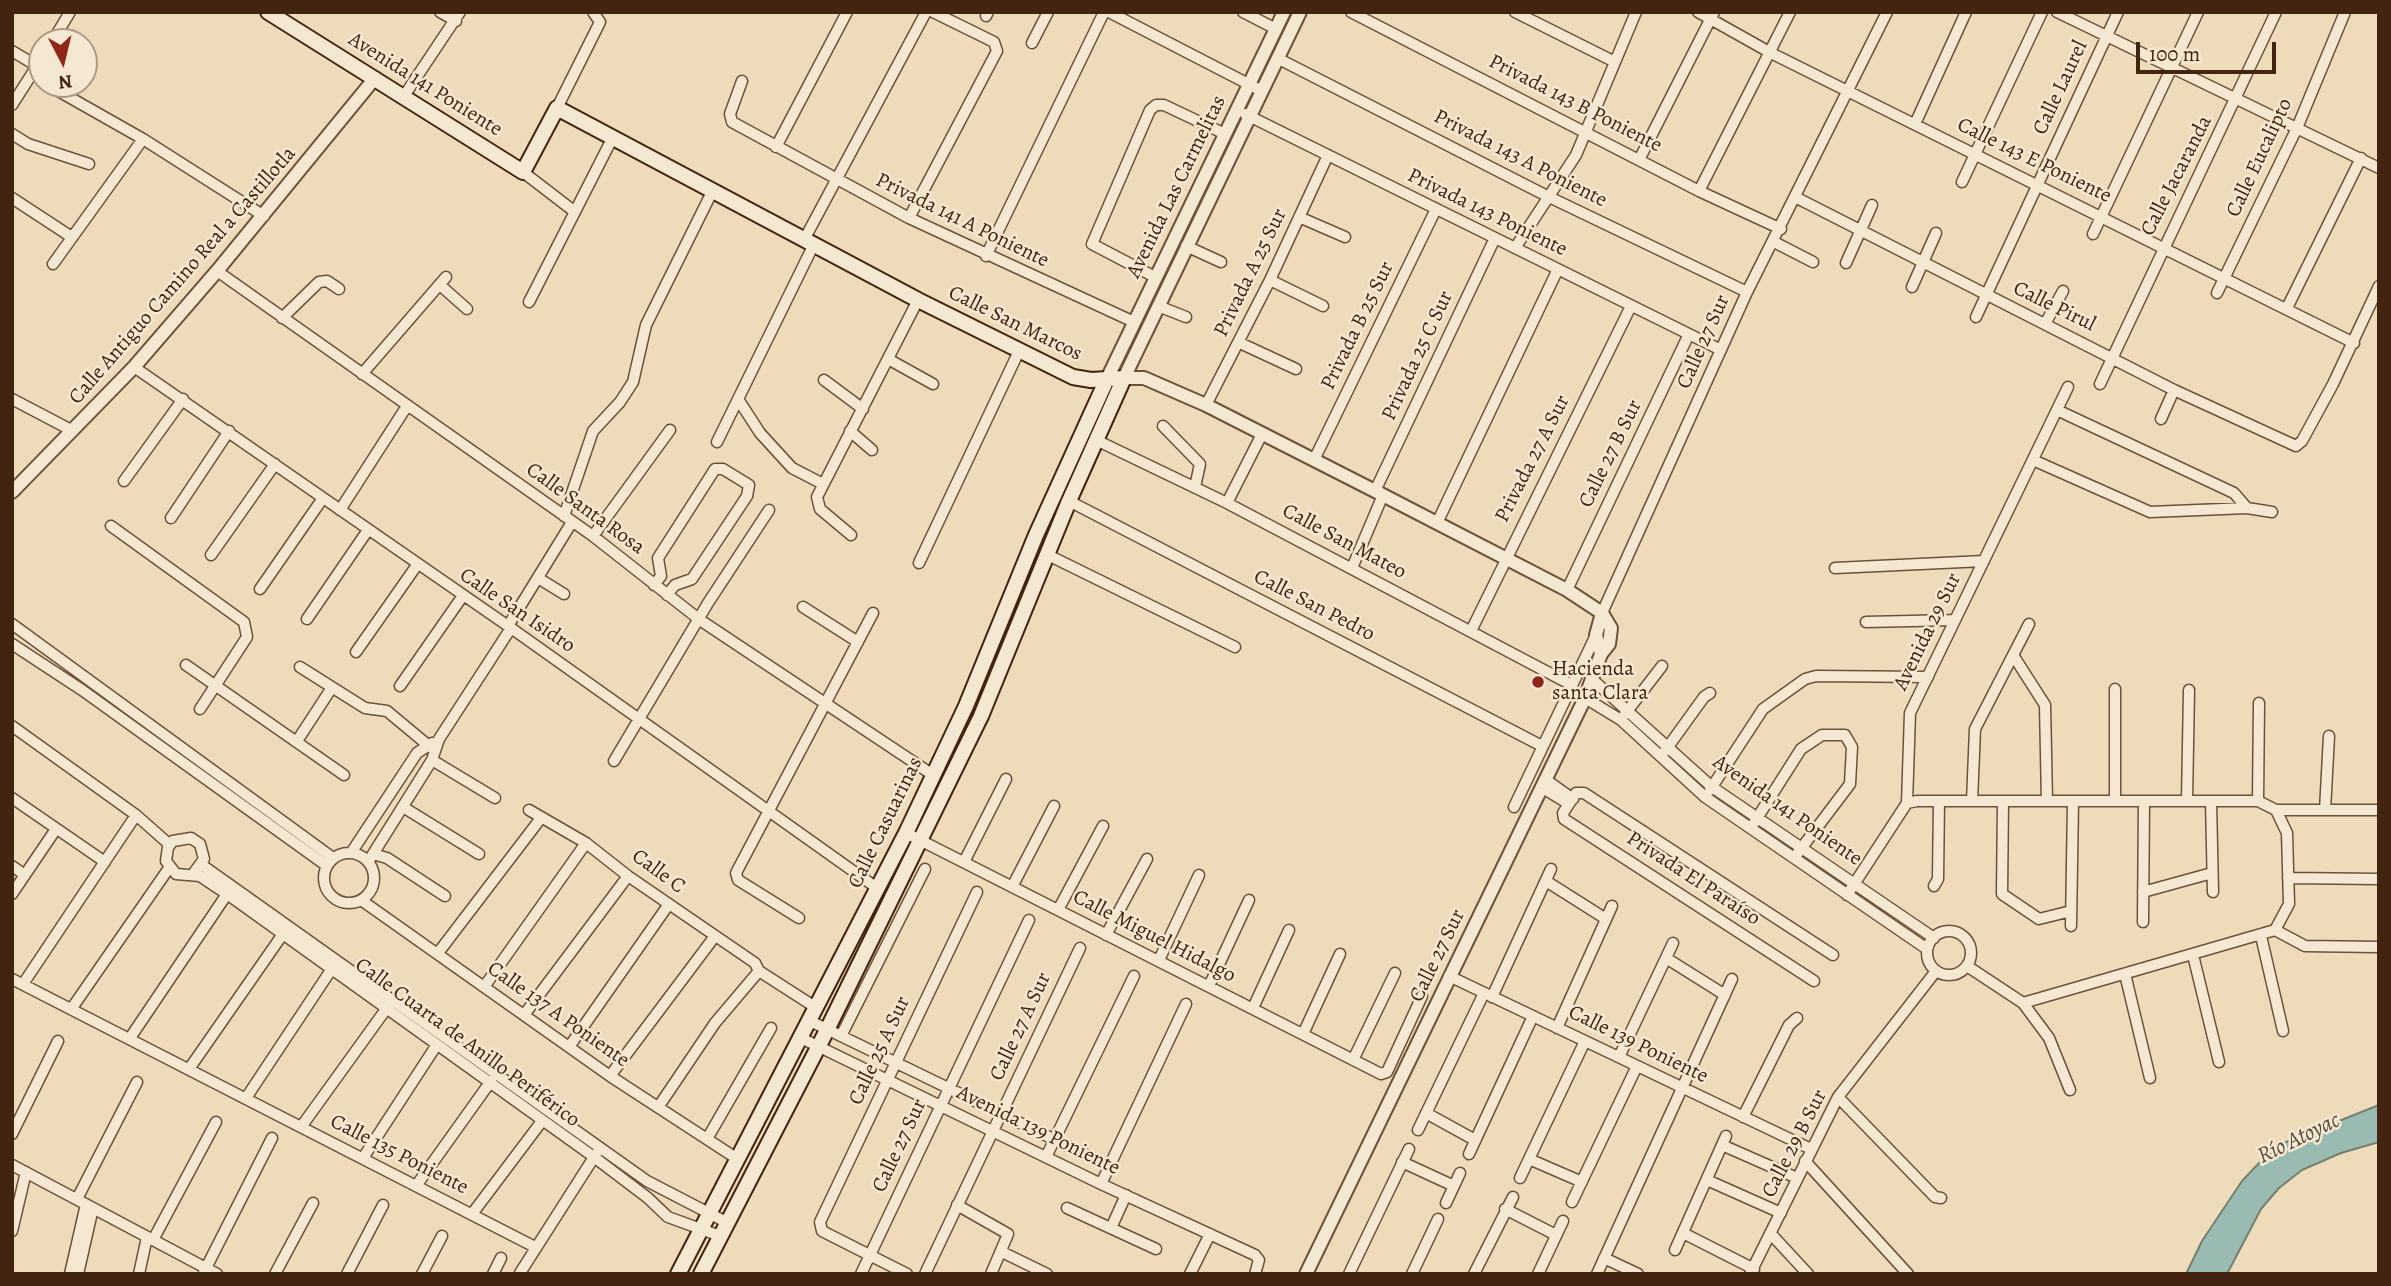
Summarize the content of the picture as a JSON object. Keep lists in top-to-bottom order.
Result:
{
  "streets": {
    "main road": ["Avenida 141 Poniente", "Calle San Marcos", "Calle Casuarinas"],
    "street": [
      "Calle Laurel",
      "Privada 143 B Poniente",
      "Calle Eucalipto",
      "Privada 143 A Poniente",
      "Calle 143 E Poniente",
      "Calle Jacaranda",
      "Avenida Las Carmelitas",
      "Privada 143 Poniente",
      "Privada 141 A Poniente",
      "Privada A 25 Sur",
      "Calle Antiguo Camino Real a Castillotla",
      "Calle Pirul",
      "Privada B 25 Sur",
      "Calle 27 Sur",
      "Privada 25 C Sur",
      "Calle 27 B Sur",
      "Privada 27 A Sur",
      "Calle Santa Rosa",
      "Calle San Mateo",
      "Calle San Pedro",
      "Calle San Isidro",
      "Avenida 29 Sur",
      "Calle C",
      "Privada El Paraíso",
      "Calle Miguel Hidalgo",
      "Calle 137 A Poniente",
      "Calle 27 A Sur",
      "Calle Cuarta de Anillo Periférico",
      "Calle 139 Poniente",
      "Calle 25 A Sur",
      "Avenida 139 Poniente",
      "Calle 29 B Sur",
      "Calle 135 Poniente"
    ]
  },
  "crossings": [
    ["Avenida 141 Poniente", "Calle Antiguo Camino Real a Castillotla"],
    ["Avenida 141 Poniente", "Calle 27 Sur"],
    ["Avenida 141 Poniente", "Calle 29 B Sur"],
    ["Calle Laurel", "Calle 143 E Poniente"],
    ["Calle Laurel", "Calle Pirul"],
    ["Privada 143 B Poniente", "Calle 27 Sur"],
    ["Calle Eucalipto", "Calle 143 E Poniente"],
    ["Privada 143 A Poniente", "Avenida Las Carmelitas"],
    ["Privada 143 A Poniente", "Calle 27 Sur"],
    ["Calle 143 E Poniente", "Calle Jacaranda"],
    ["Calle 143 E Poniente", "Calle Pirul"],
    ["Calle 143 E Poniente", "Calle 27 Sur"],
    ["Calle Jacaranda", "Calle Pirul"],
    ["Avenida Las Carmelitas", "Privada 143 Poniente"],
    ["Avenida Las Carmelitas", "Privada 141 A Poniente"],
    ["Avenida Las Carmelitas", "Calle San Marcos"],
    ["Avenida Las Carmelitas", "Calle Casuarinas"],
    ["Privada 143 Poniente", "Privada A 25 Sur"],
    ["Privada 143 Poniente", "Privada B 25 Sur"],
    ["Privada 143 Poniente", "Calle 27 Sur"],
    ["Privada 143 Poniente", "Privada 25 C Sur"],
    ["Privada 143 Poniente", "Calle 27 B Sur"],
    ["Privada 143 Poniente", "Privada 27 A Sur"],
    ["Privada A 25 Sur", "Calle San Marcos"],
    ["Calle Antiguo Camino Real a Castillotla", "Calle Santa Rosa"],
    ["Calle Antiguo Camino Real a Castillotla", "Calle San Isidro"],
    ["Calle Pirul", "Calle 27 Sur"],
    ["Calle San Marcos", "Privada B 25 Sur"],
    ["Calle San Marcos", "Calle 27 Sur"],
    ["Calle San Marcos", "Privada 25 C Sur"],
    ["Calle San Marcos", "Calle 27 B Sur"],
    ["Calle San Marcos", "Privada 27 A Sur"],
    ["Calle San Marcos", "Calle Casuarinas"],
    ["Calle 27 Sur", "Privada El Paraíso"],
    ["Calle 27 Sur", "Calle 139 Poniente"],
    ["Calle 27 Sur", "Calle 25 A Sur"],
    ["Calle 27 Sur", "Avenida 139 Poniente"],
    ["Privada 25 C Sur", "Calle San Mateo"],
    ["Privada 27 A Sur", "Calle San Mateo"],
    ["Calle Santa Rosa", "Calle Casuarinas"],
    ["Calle San Mateo", "Calle Casuarinas"],
    ["Calle San Pedro", "Calle Casuarinas"],
    ["Calle San Isidro", "Calle Casuarinas"],
    ["Calle Casuarinas", "Calle C"],
    ["Calle Casuarinas", "Calle Miguel Hidalgo"],
    ["Calle Casuarinas", "Calle 137 A Poniente"],
    ["Calle Casuarinas", "Calle Cuarta de Anillo Periférico"],
    ["Calle Casuarinas", "Avenida 139 Poniente"],
    ["Calle C", "Avenida 139 Poniente"],
    ["Calle 27 A Sur", "Avenida 139 Poniente"],
    ["Calle 139 Poniente", "Calle 29 B Sur"],
    ["Calle 25 A Sur", "Avenida 139 Poniente"]
  ],
  "water": ["Río Atoyac"],
  "places": ["Hacienda santa Clara"],
  "scale_bar": "100 m",
  "north": "bottom"
}
